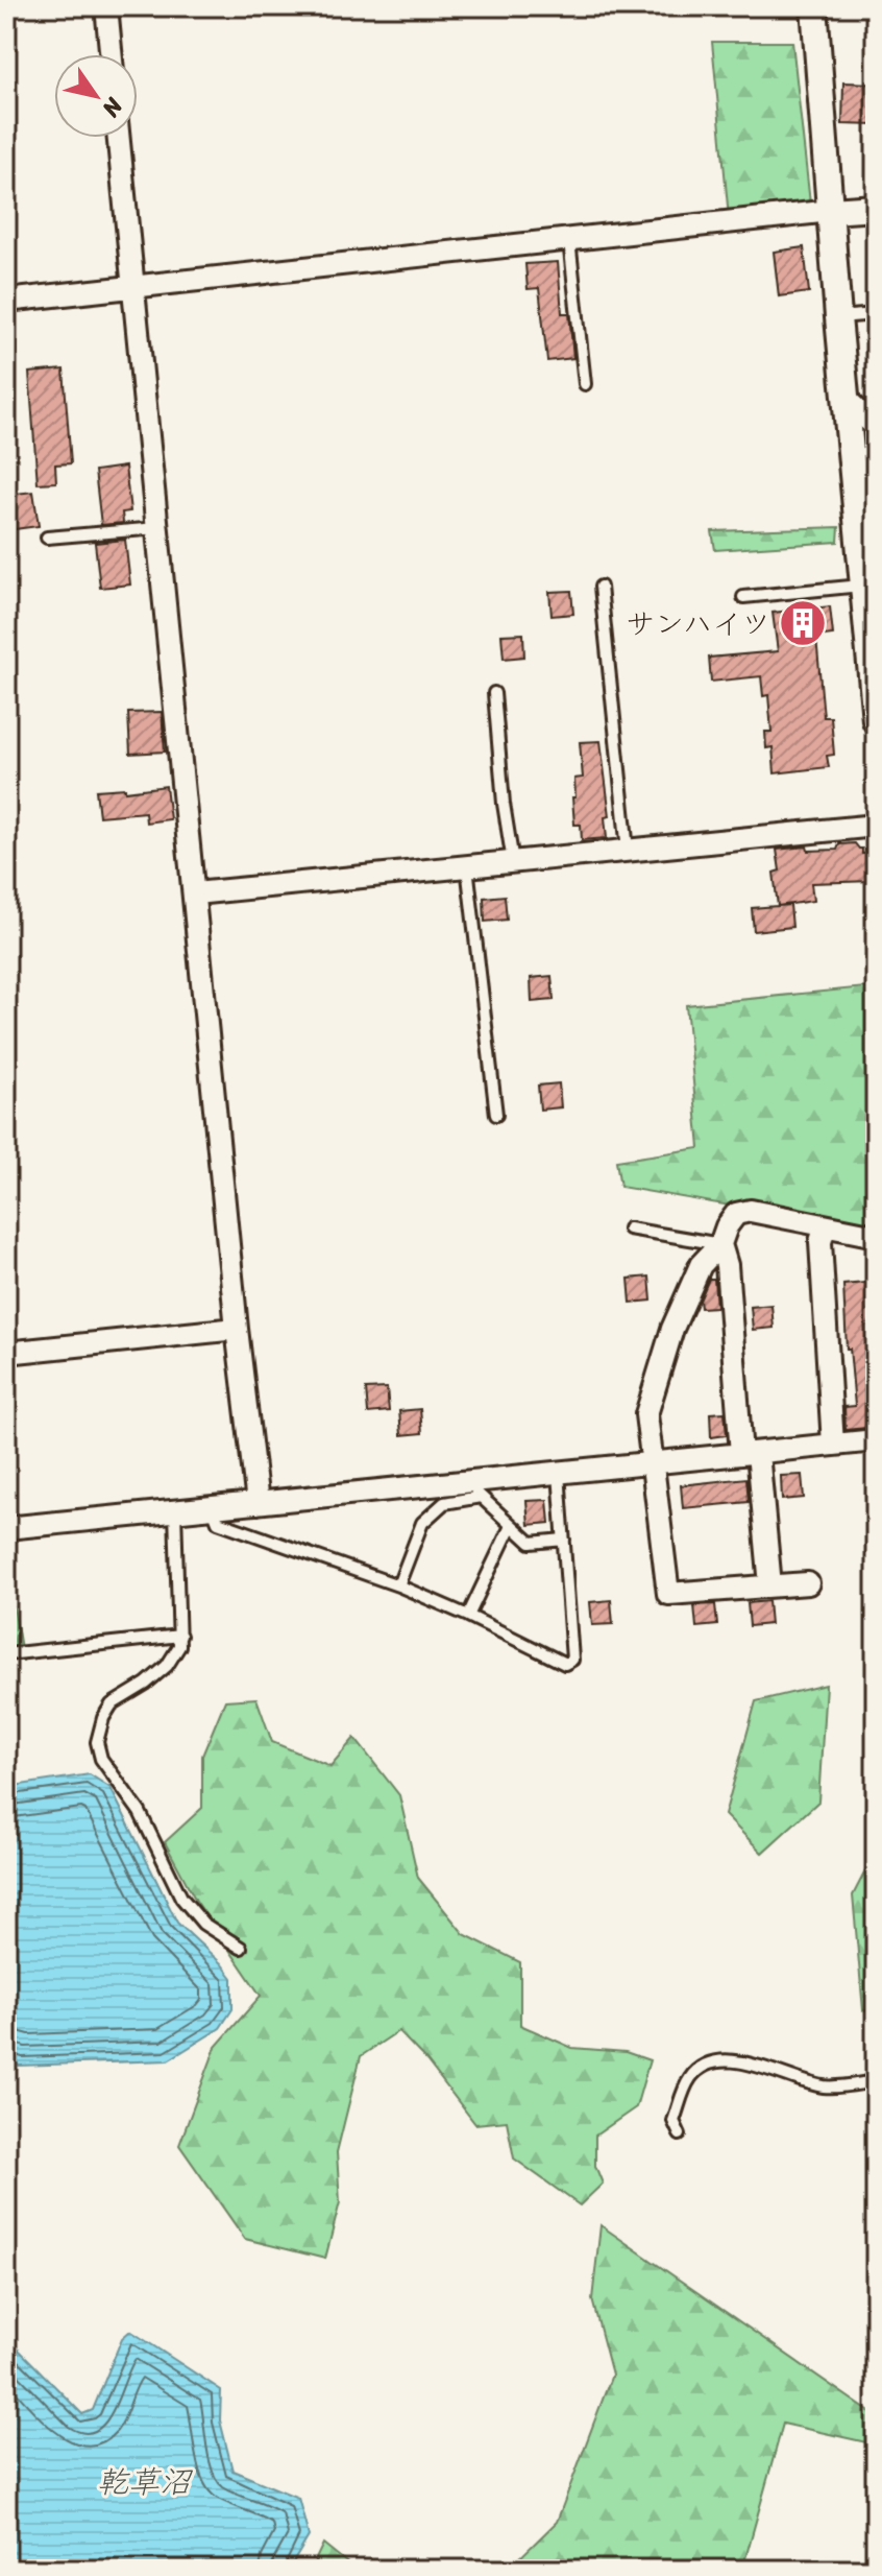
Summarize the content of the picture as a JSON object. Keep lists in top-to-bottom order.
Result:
{
  "water": ["乾草沼"],
  "places": {
    "building": ["サンハイツ"]
  },
  "north": "bottom right"
}
